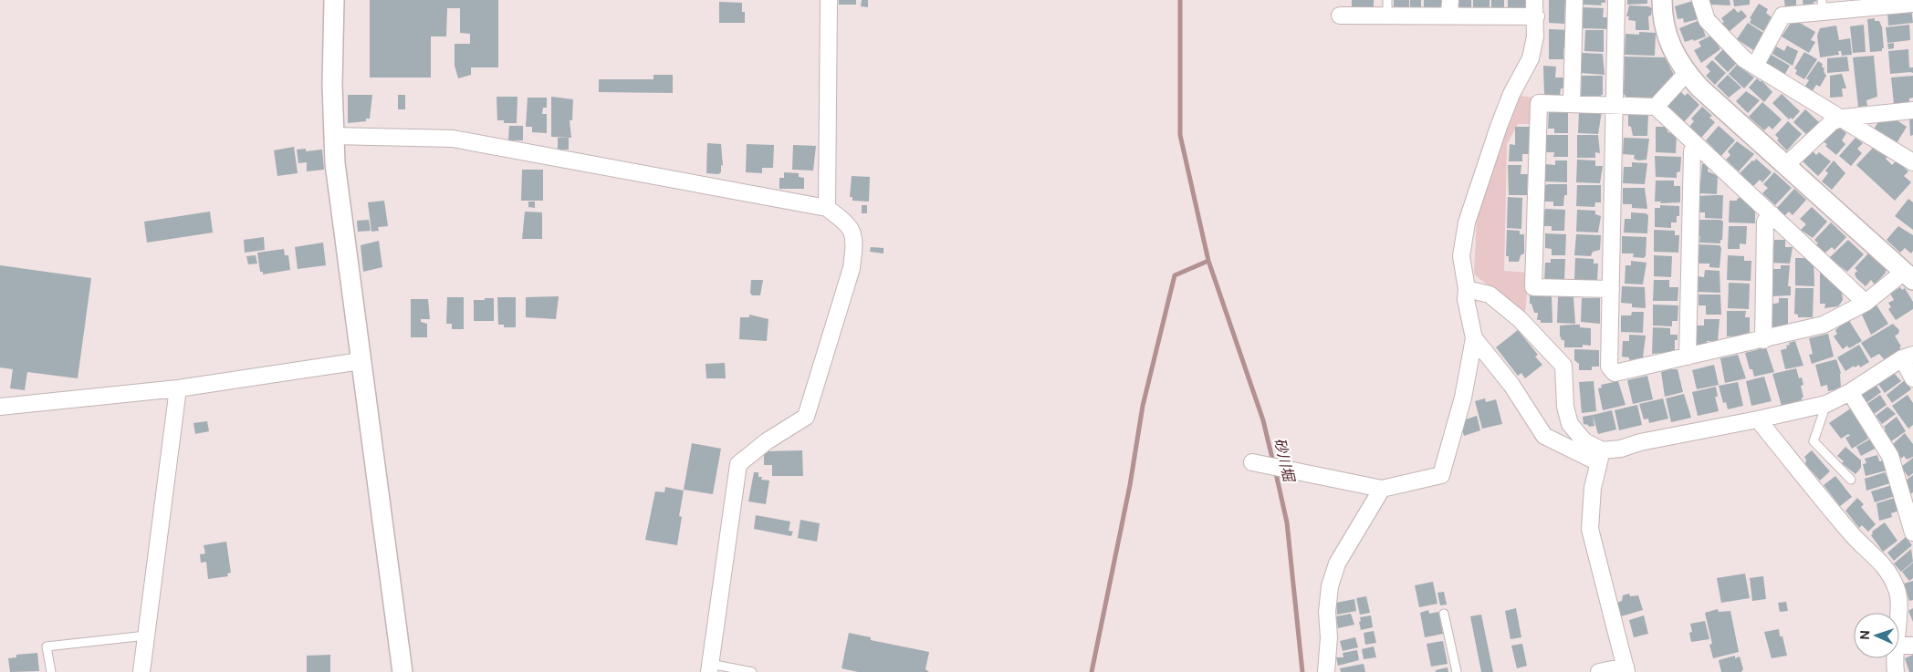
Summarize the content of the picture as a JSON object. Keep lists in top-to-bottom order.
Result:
{
  "water": ["砂川堀"],
  "north": "left"
}
